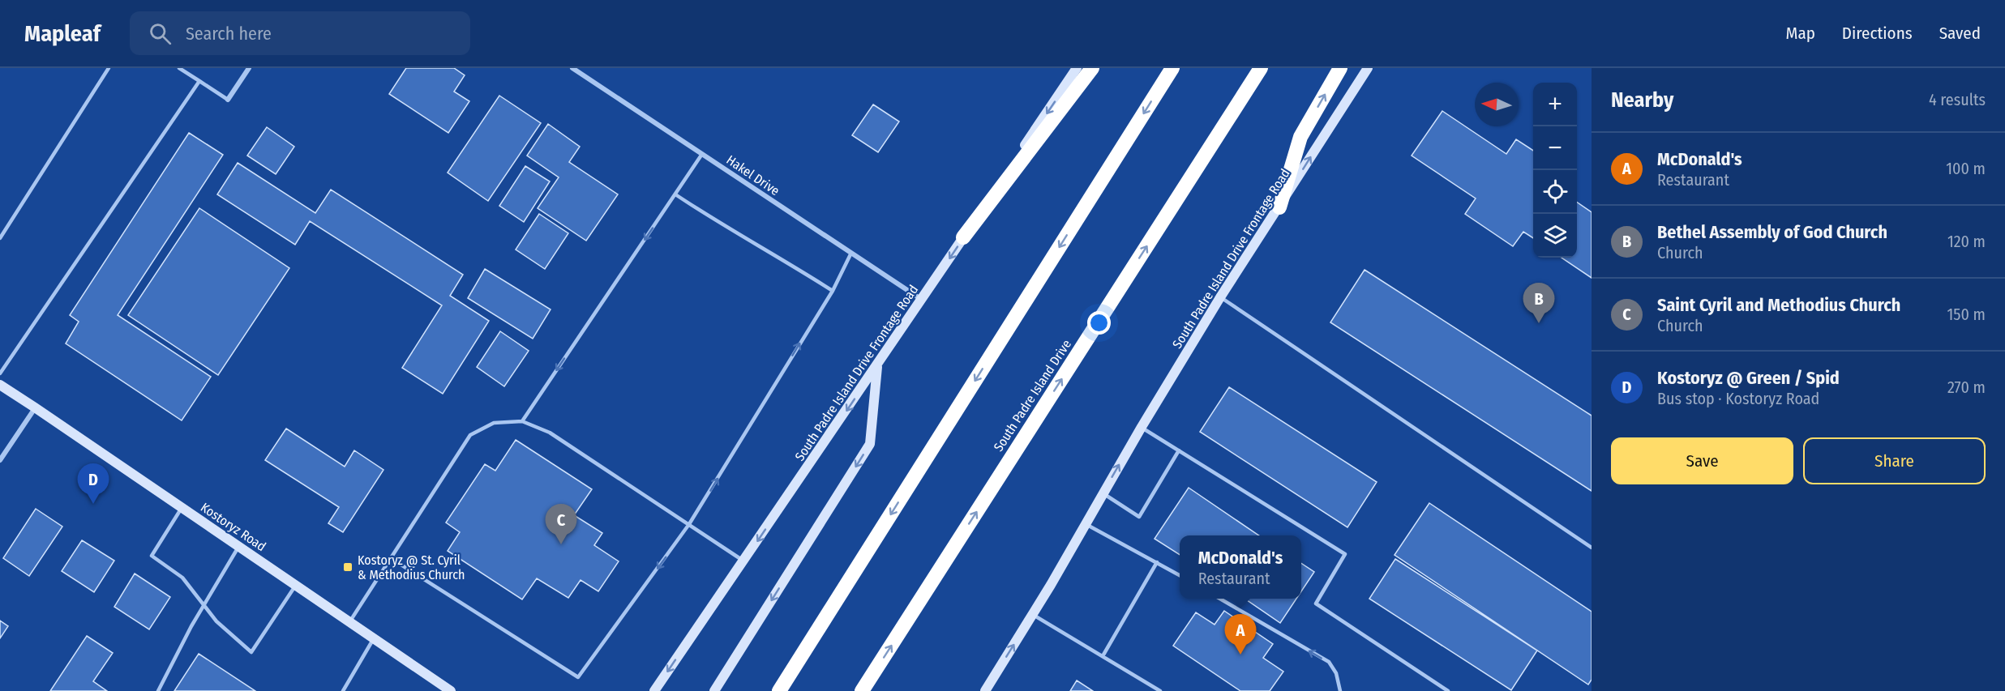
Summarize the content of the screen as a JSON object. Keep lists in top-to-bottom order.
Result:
{
  "streets": {
    "highway": ["South Padre Island Drive"],
    "main road": ["South Padre Island Drive Frontage Road", "Kostoryz Road"],
    "street": ["Hakel Drive"]
  },
  "crossings": [
    ["Hakel Drive", "South Padre Island Drive Frontage Road"]
  ],
  "places": {
    "transit": ["Kostoryz @ St. Cyril & Methodius Church"]
  },
  "north": "left",
  "page": {
    "header": "Mapleaf",
    "search": "Search here",
    "nav": ["Map", "Directions", "Saved"],
    "heading": ["Nearby", "4 results"],
    "map_buttons": ["+", "−"],
    "list": [
      {
        "mark": "A",
        "name": "McDonald's",
        "note": "Restaurant",
        "value": "100 m"
      },
      {
        "mark": "B",
        "name": "Bethel Assembly of God Church",
        "note": "Church",
        "value": "120 m"
      },
      {
        "mark": "C",
        "name": "Saint Cyril and Methodius Church",
        "note": "Church",
        "value": "150 m"
      },
      {
        "mark": "D",
        "name": "Kostoryz @ Green / Spid",
        "note": "Bus stop · Kostoryz Road",
        "value": "270 m"
      }
    ],
    "pins": [
      "B",
      "D",
      "C",
      "A"
    ],
    "buttons": ["Save", "Share"],
    "popup": ["McDonald's", "Restaurant"]
  }
}
